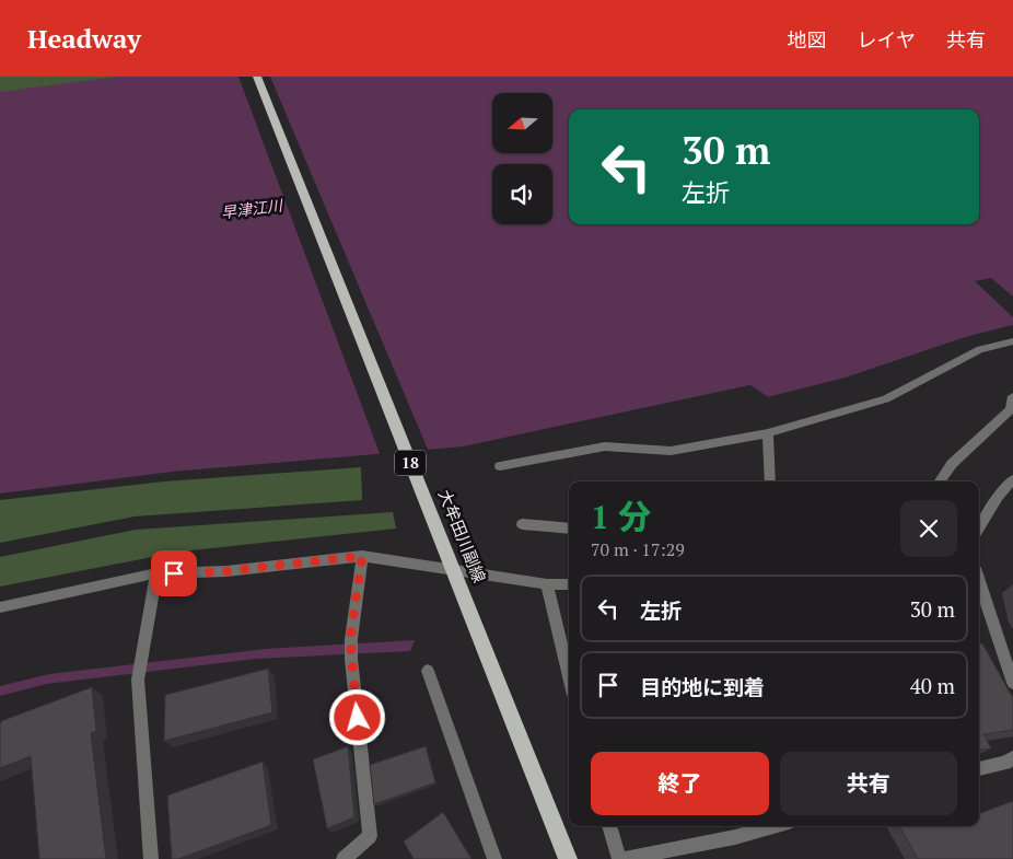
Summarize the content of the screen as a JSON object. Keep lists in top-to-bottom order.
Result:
{
  "streets": {
    "main road": ["18", "大牟田川副線"]
  },
  "water": ["早津江川"],
  "north": "left",
  "page": {
    "header": "Headway",
    "nav": ["地図", "レイヤ", "共有"],
    "turn": ["30 m", "左折"],
    "heading": ["1 分", "70 m · 17:29"],
    "list": [
      {
        "name": "左折",
        "value": "30 m"
      },
      {
        "name": "目的地に到着",
        "value": "40 m"
      }
    ],
    "buttons": ["終了", "共有"]
  }
}
